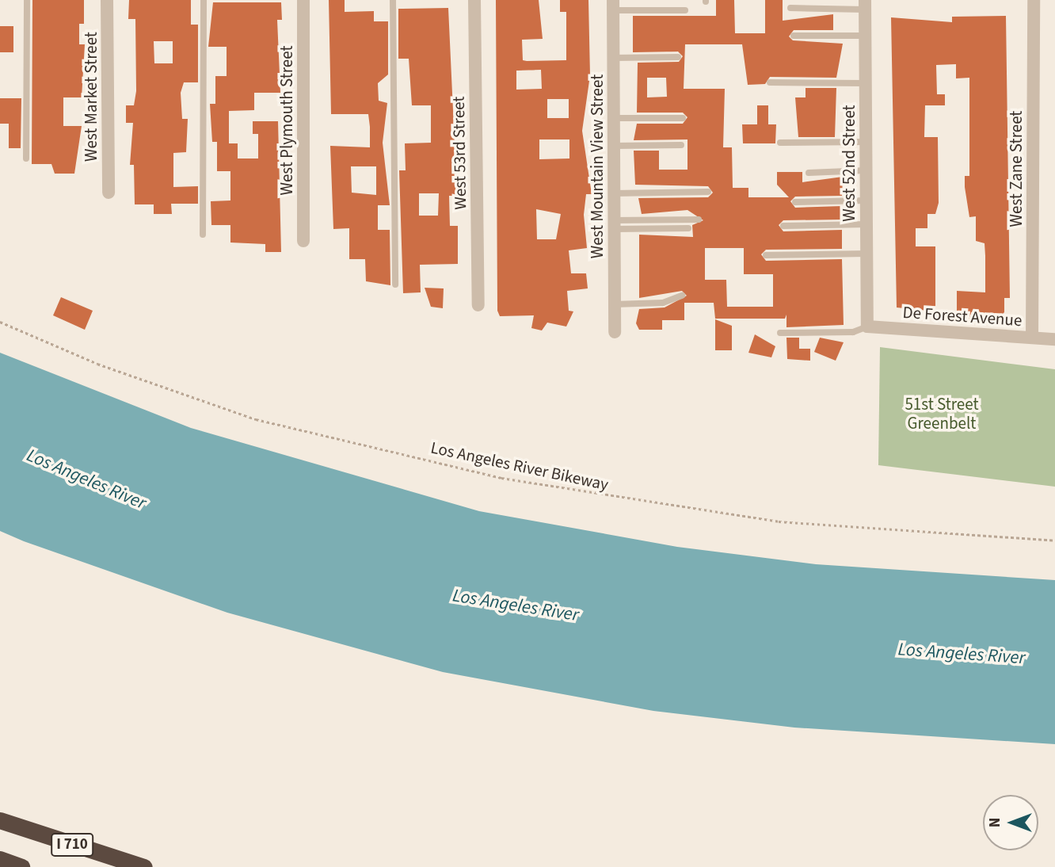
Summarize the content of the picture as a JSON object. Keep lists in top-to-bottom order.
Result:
{
  "streets": {
    "highway": ["I 710"],
    "street": [
      "West Market Street",
      "West Plymouth Street",
      "West 53rd Street",
      "West 52nd Street",
      "West Mountain View Street",
      "West Zane Street",
      "De Forest Avenue"
    ],
    "path": ["Los Angeles River Bikeway"]
  },
  "crossings": [
    ["West 52nd Street", "De Forest Avenue"],
    ["West Zane Street", "De Forest Avenue"]
  ],
  "water": ["Los Angeles River"],
  "parks": ["51st Street Greenbelt"],
  "north": "left"
}
